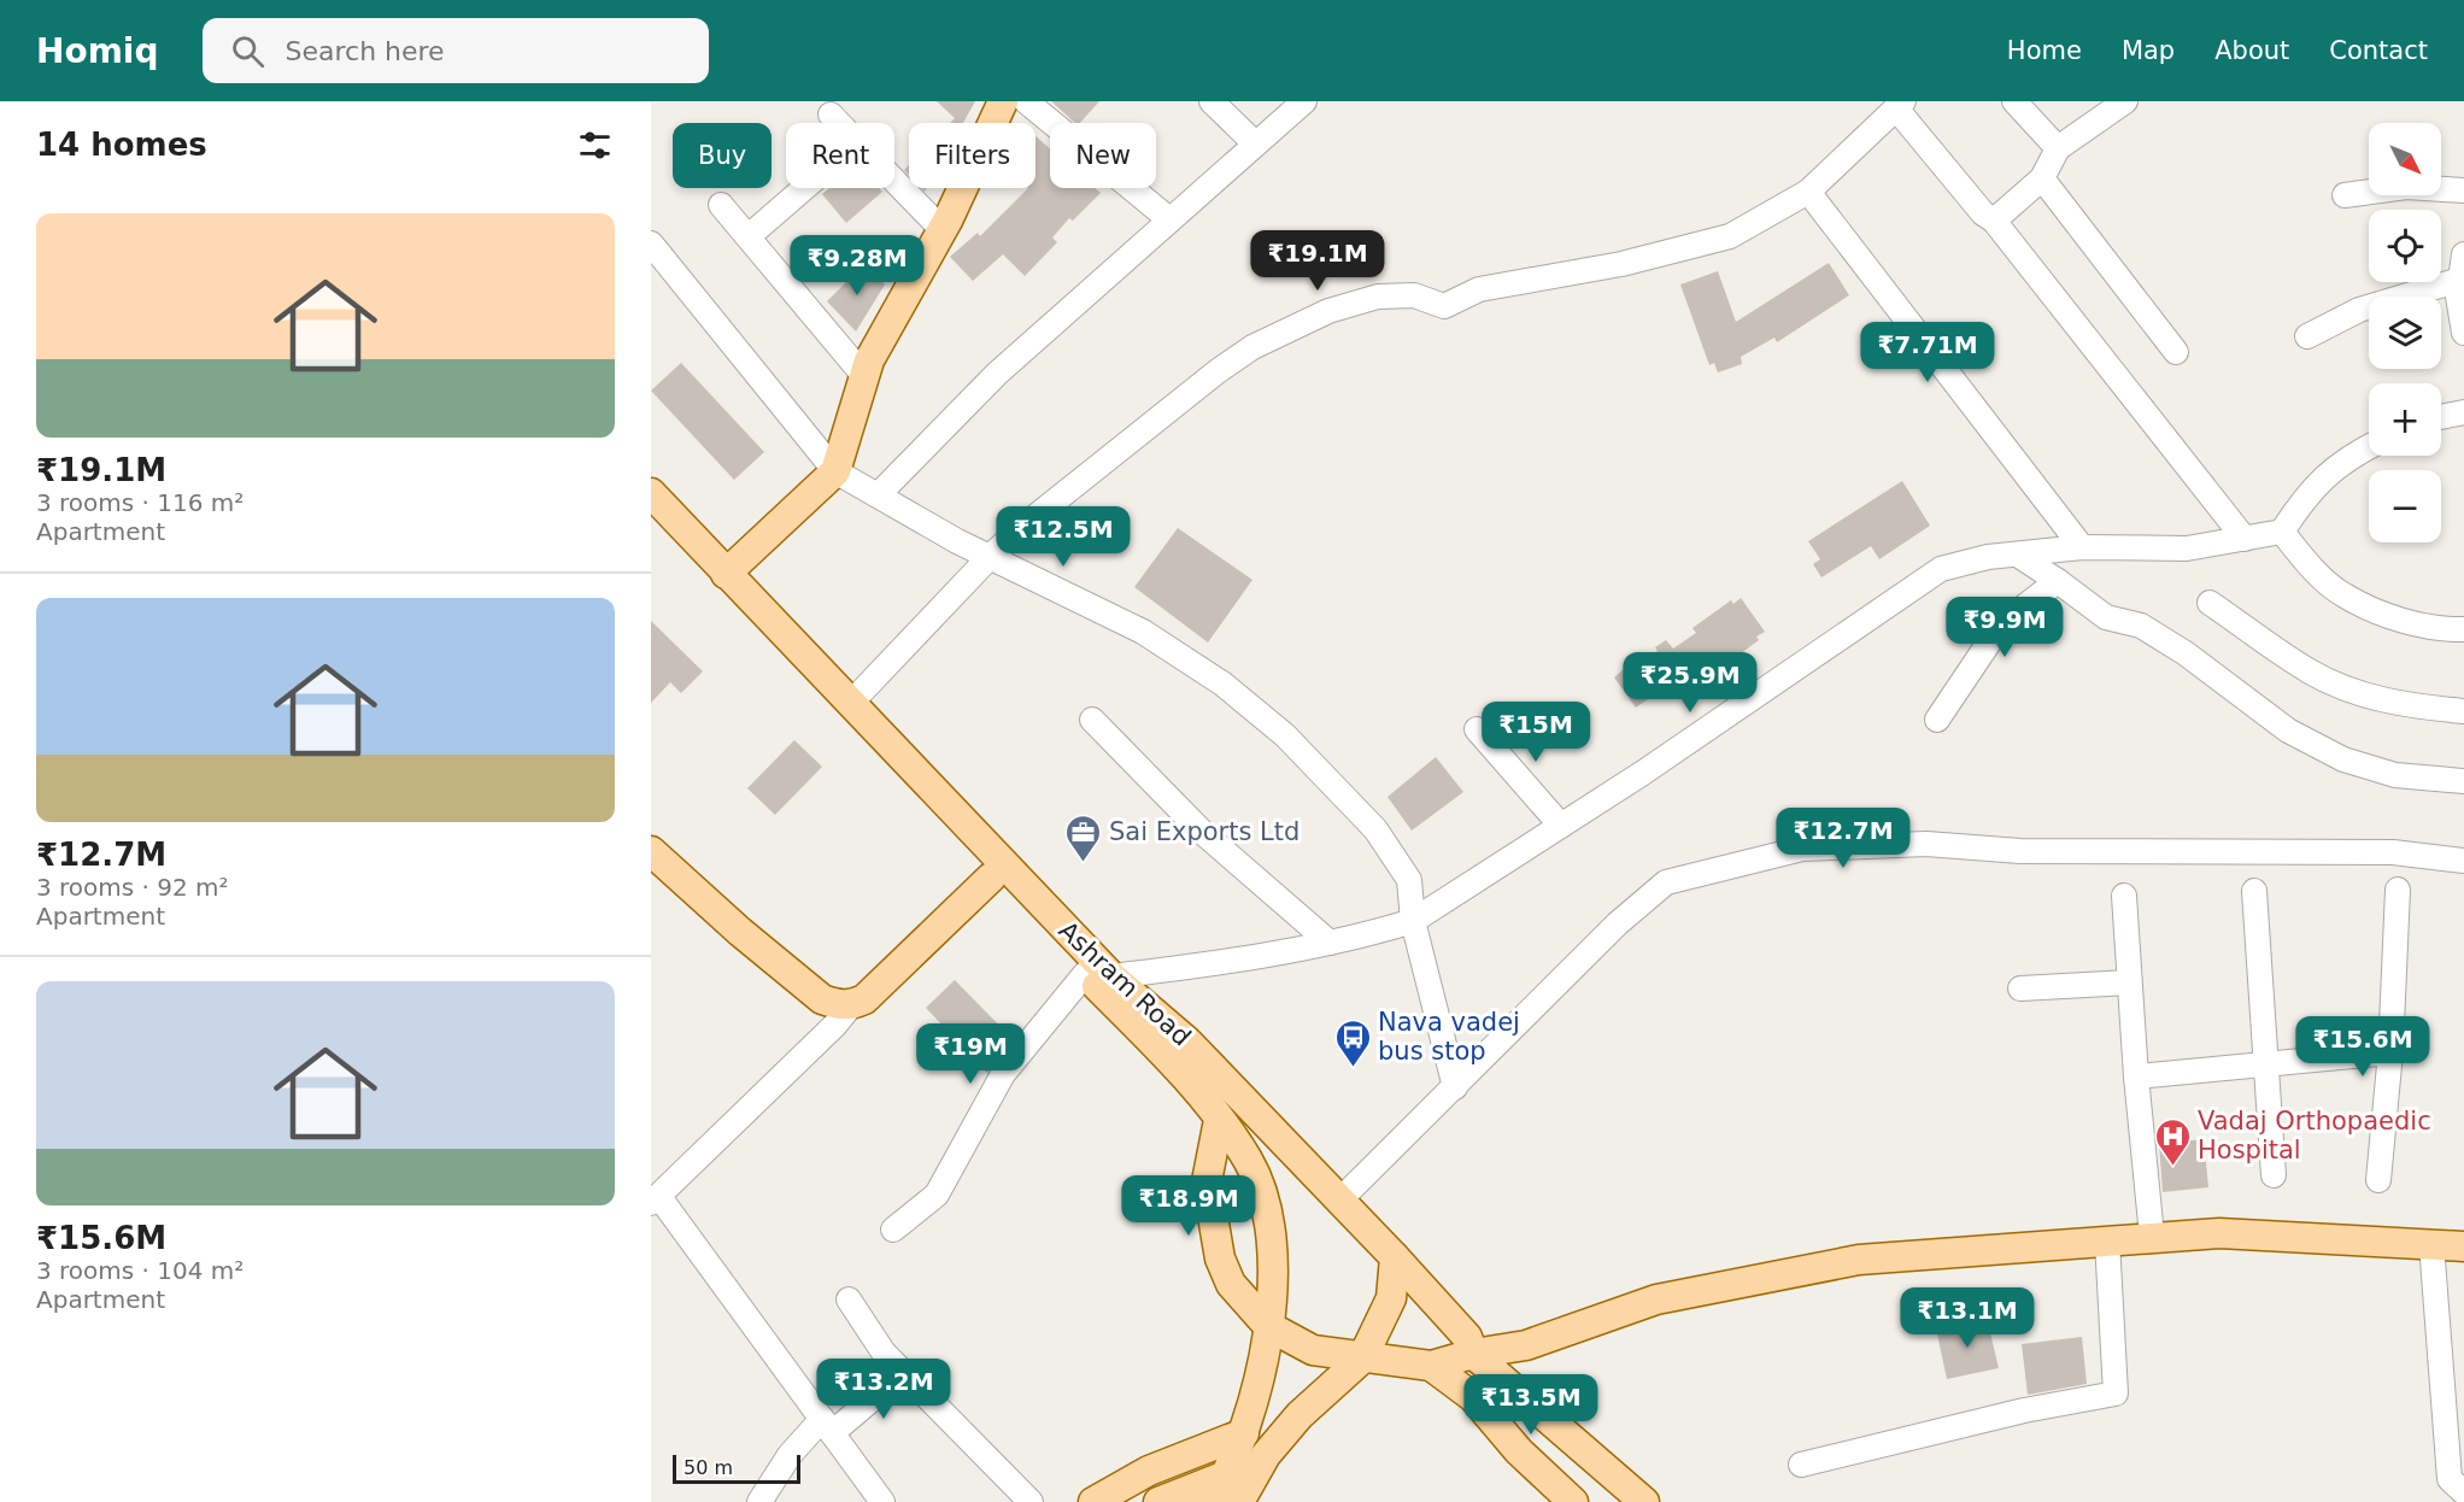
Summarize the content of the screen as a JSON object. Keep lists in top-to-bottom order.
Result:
{
  "streets": {
    "main road": ["Ashram Road"]
  },
  "places": {
    "office": ["Sai Exports Ltd"],
    "bus stop": ["Nava vadej bus stop"],
    "hospital": ["Vadaj Orthopaedic Hospital"]
  },
  "scale_bar": "50 m",
  "north": "bottom right",
  "page": {
    "header": "Homiq",
    "search": "Search here",
    "nav": [
      "Home",
      "Map",
      "About",
      "Contact"
    ],
    "heading": "14 homes",
    "map_buttons": ["+", "−"],
    "chip": [
      "Buy",
      "Rent",
      "Filters",
      "New"
    ],
    "list": [
      {
        "name": "₹19.1M",
        "note": "3 rooms · 116 m² · Apartment"
      },
      {
        "name": "₹12.7M",
        "note": "3 rooms · 92 m² · Apartment"
      },
      {
        "name": "₹15.6M",
        "note": "3 rooms · 104 m² · Apartment"
      }
    ],
    "price": [
      "₹19.1M",
      "₹9.28M",
      "₹7.71M",
      "₹12.5M",
      "₹9.9M",
      "₹25.9M",
      "₹15M",
      "₹12.7M",
      "₹15.6M",
      "₹19M",
      "₹18.9M",
      "₹13.1M",
      "₹13.2M",
      "₹13.5M"
    ],
    "scale": "50 m"
  }
}
